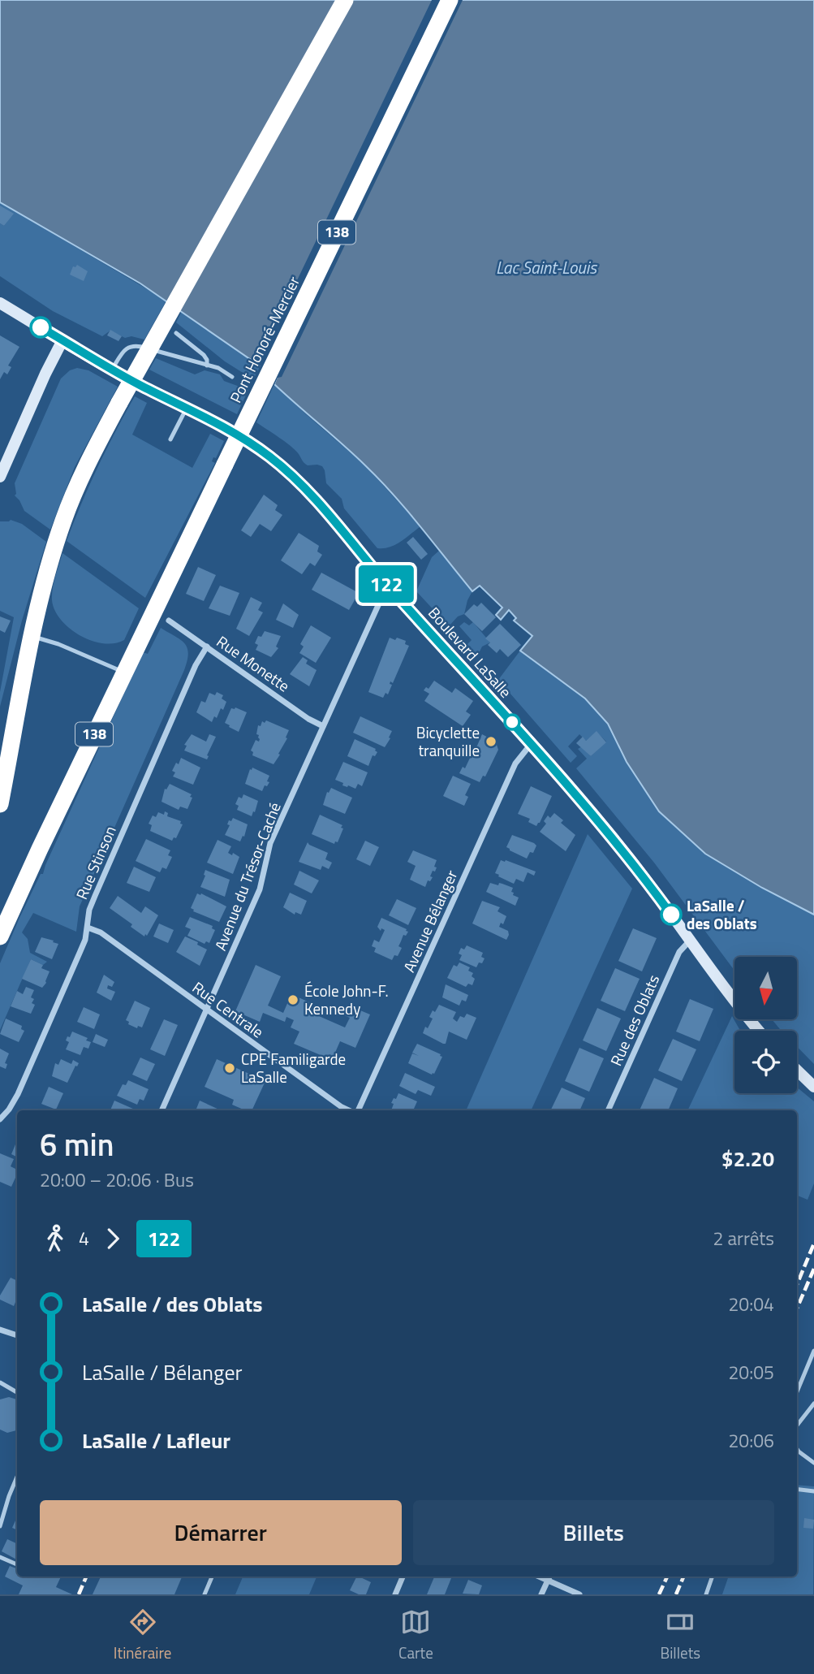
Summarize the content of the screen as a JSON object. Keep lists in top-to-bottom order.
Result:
{
  "streets": {
    "highway": ["138", "Pont Honoré-Mercier"],
    "main road": ["Boulevard LaSalle"],
    "street": [
      "Rue Monette",
      "Rue Stinson",
      "Avenue du Trésor-Caché",
      "Avenue Bélanger",
      "Rue Centrale",
      "Rue des Oblats"
    ]
  },
  "crossings": [
    ["138", "Pont Honoré-Mercier"],
    ["Boulevard LaSalle", "Avenue du Trésor-Caché"],
    ["Boulevard LaSalle", "Avenue Bélanger"],
    ["Boulevard LaSalle", "Rue des Oblats"],
    ["Rue Monette", "Rue Stinson"],
    ["Rue Monette", "Avenue du Trésor-Caché"],
    ["Rue Stinson", "Rue Centrale"],
    ["Avenue du Trésor-Caché", "Rue Centrale"]
  ],
  "water": ["Lac Saint-Louis"],
  "places": [
    "Bicyclette tranquille",
    "LaSalle / des Oblats",
    "École John-F. Kennedy",
    "CPE Familigarde LaSalle"
  ],
  "lines": ["bus line 122"],
  "north": "bottom",
  "page": {
    "on_map": "122",
    "heading": ["6 min", "20:00 – 20:06 · Bus", "$2.20"],
    "legs": ["4", "122", "2 arrêts"],
    "list": [
      {
        "name": "LaSalle / des Oblats",
        "value": "20:04"
      },
      {
        "name": "LaSalle / Bélanger",
        "value": "20:05"
      },
      {
        "name": "LaSalle / Lafleur",
        "value": "20:06"
      }
    ],
    "buttons": ["Démarrer", "Billets"],
    "tabs": ["Itinéraire", "Carte", "Billets"]
  }
}
